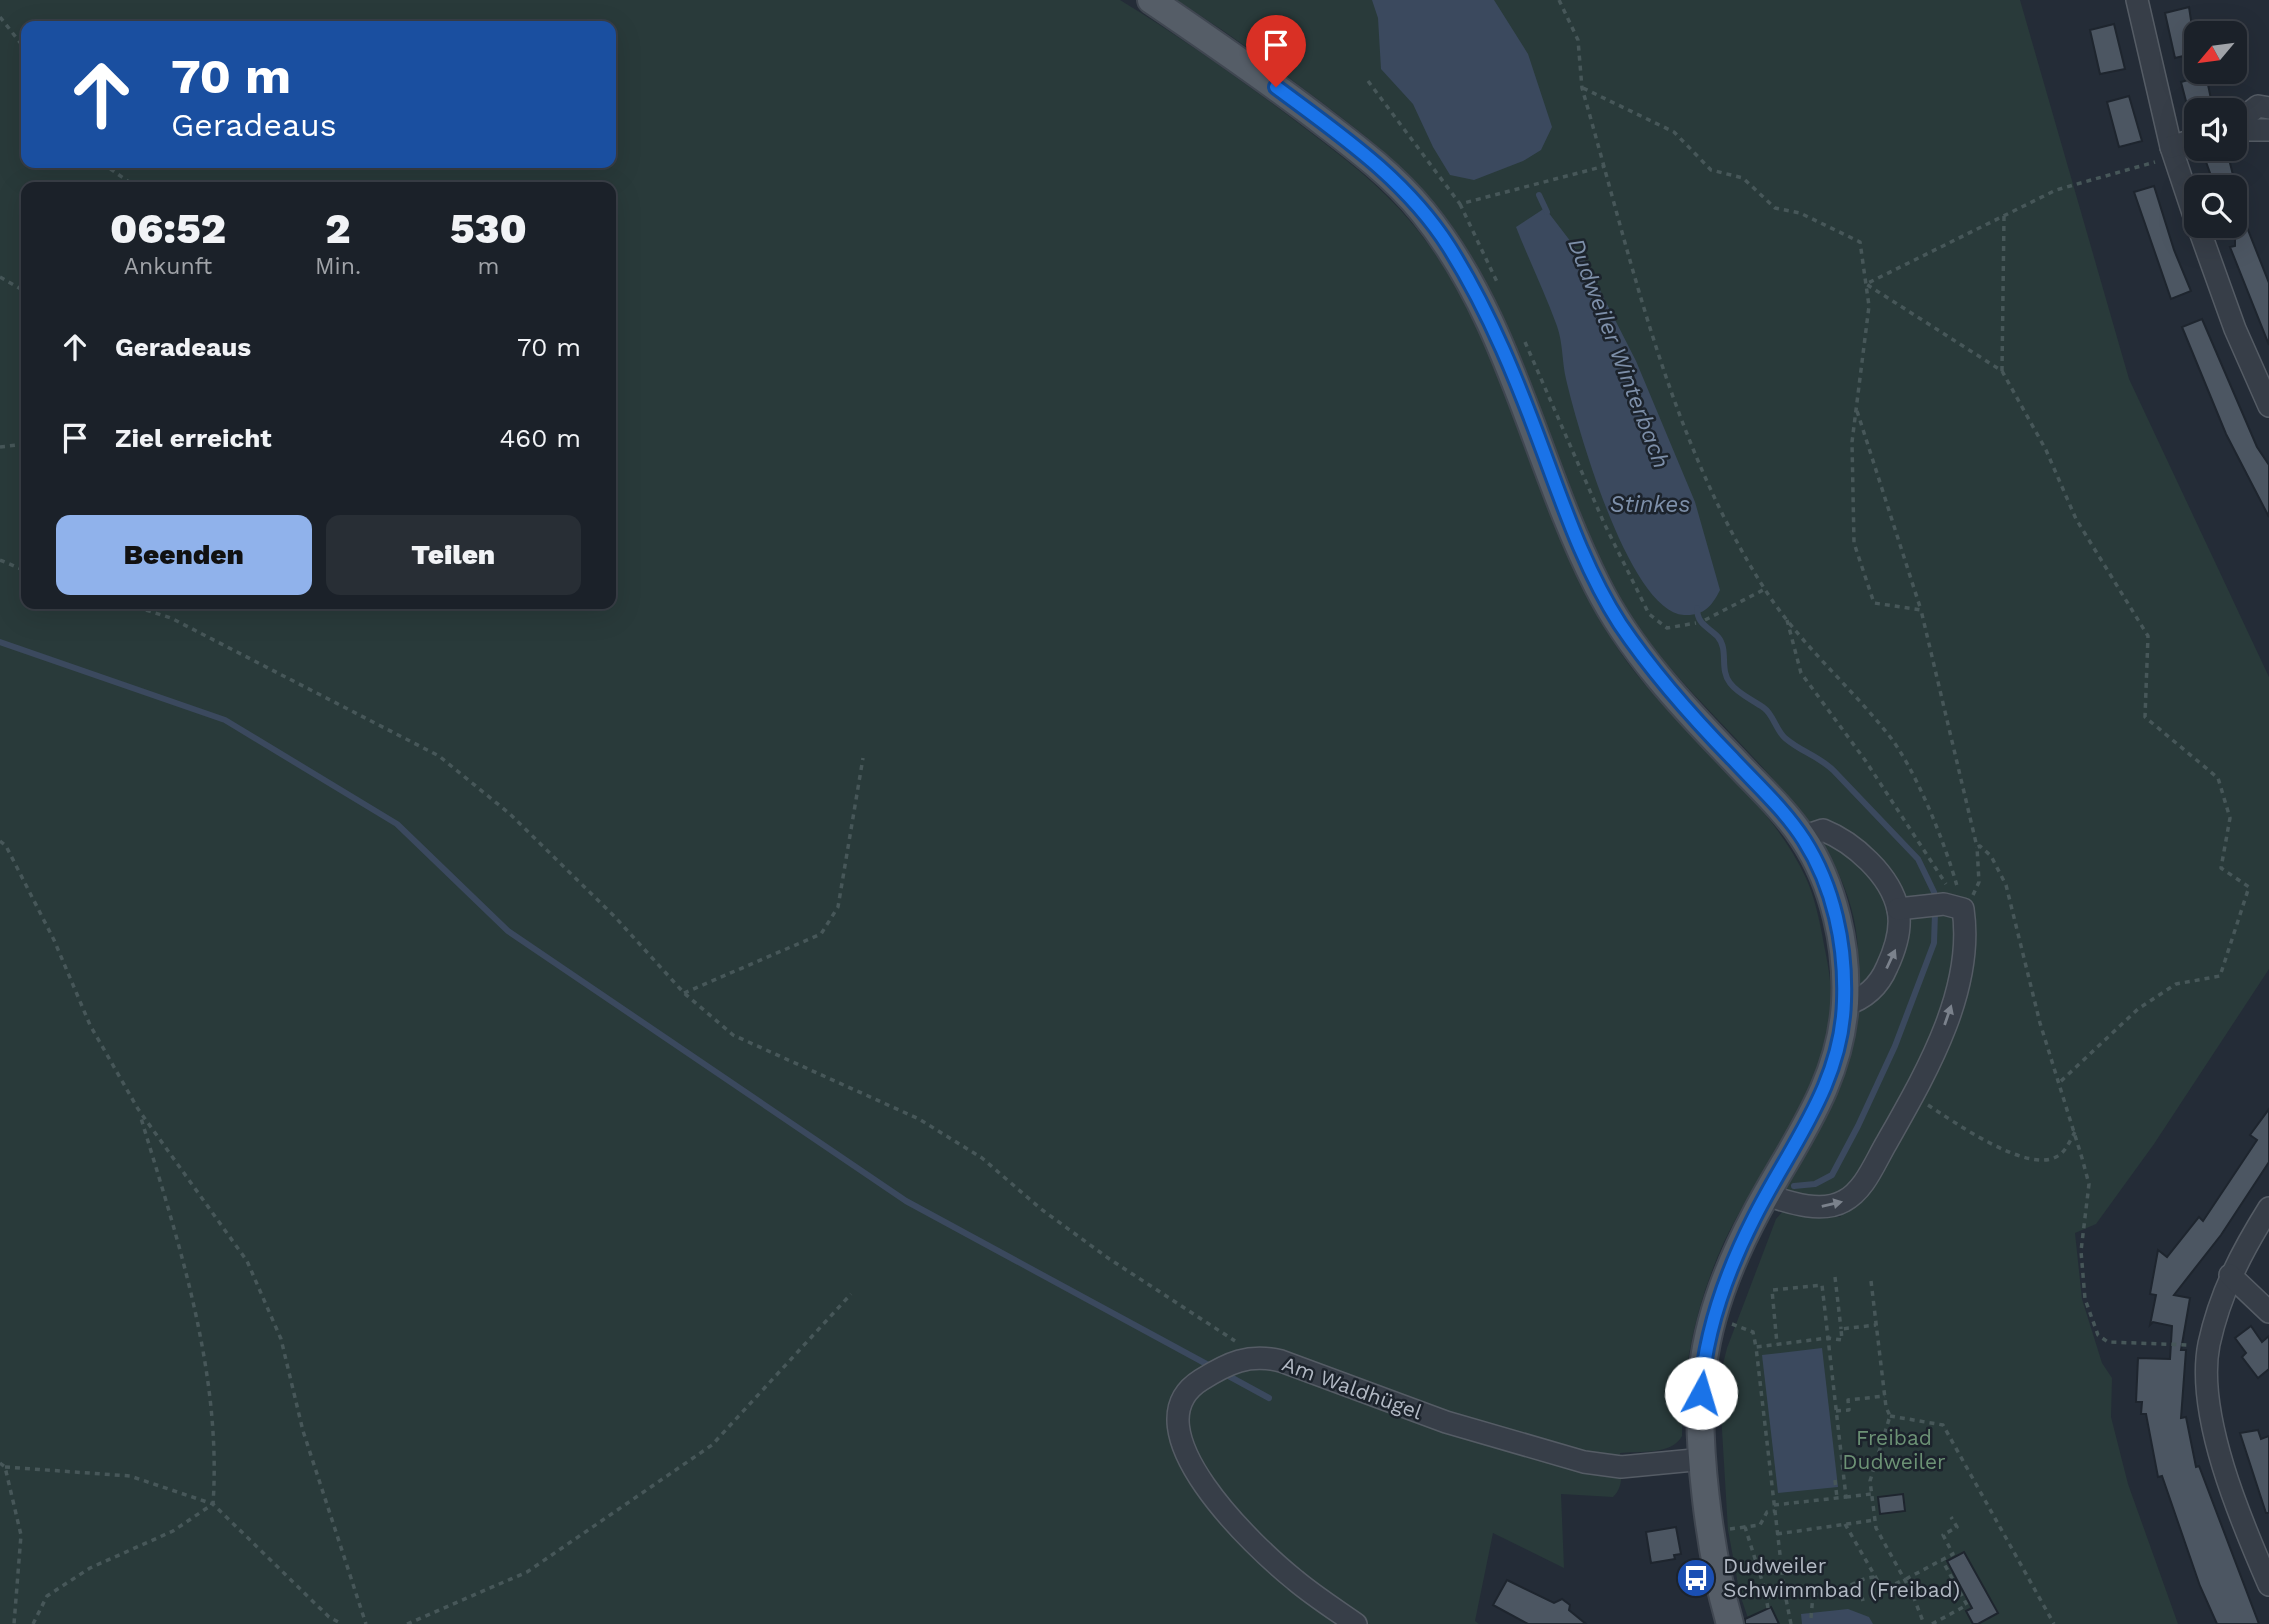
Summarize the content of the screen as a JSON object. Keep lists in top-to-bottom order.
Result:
{
  "streets": {
    "street": ["Am Waldhügel"]
  },
  "water": ["Dudweiler Winterbach", "Stinkes"],
  "parks": ["Freibad Dudweiler"],
  "places": {
    "bus stop": ["Dudweiler Schwimmbad (Freibad)"]
  },
  "north": "bottom left",
  "page": {
    "turn": ["70 m", "Geradeaus"],
    "eta": [
      "06:52",
      "Ankunft",
      "2",
      "Min.",
      "530",
      "m"
    ],
    "list": [
      {
        "name": "Geradeaus",
        "value": "70 m"
      },
      {
        "name": "Ziel erreicht",
        "value": "460 m"
      }
    ],
    "buttons": ["Beenden", "Teilen"]
  }
}
